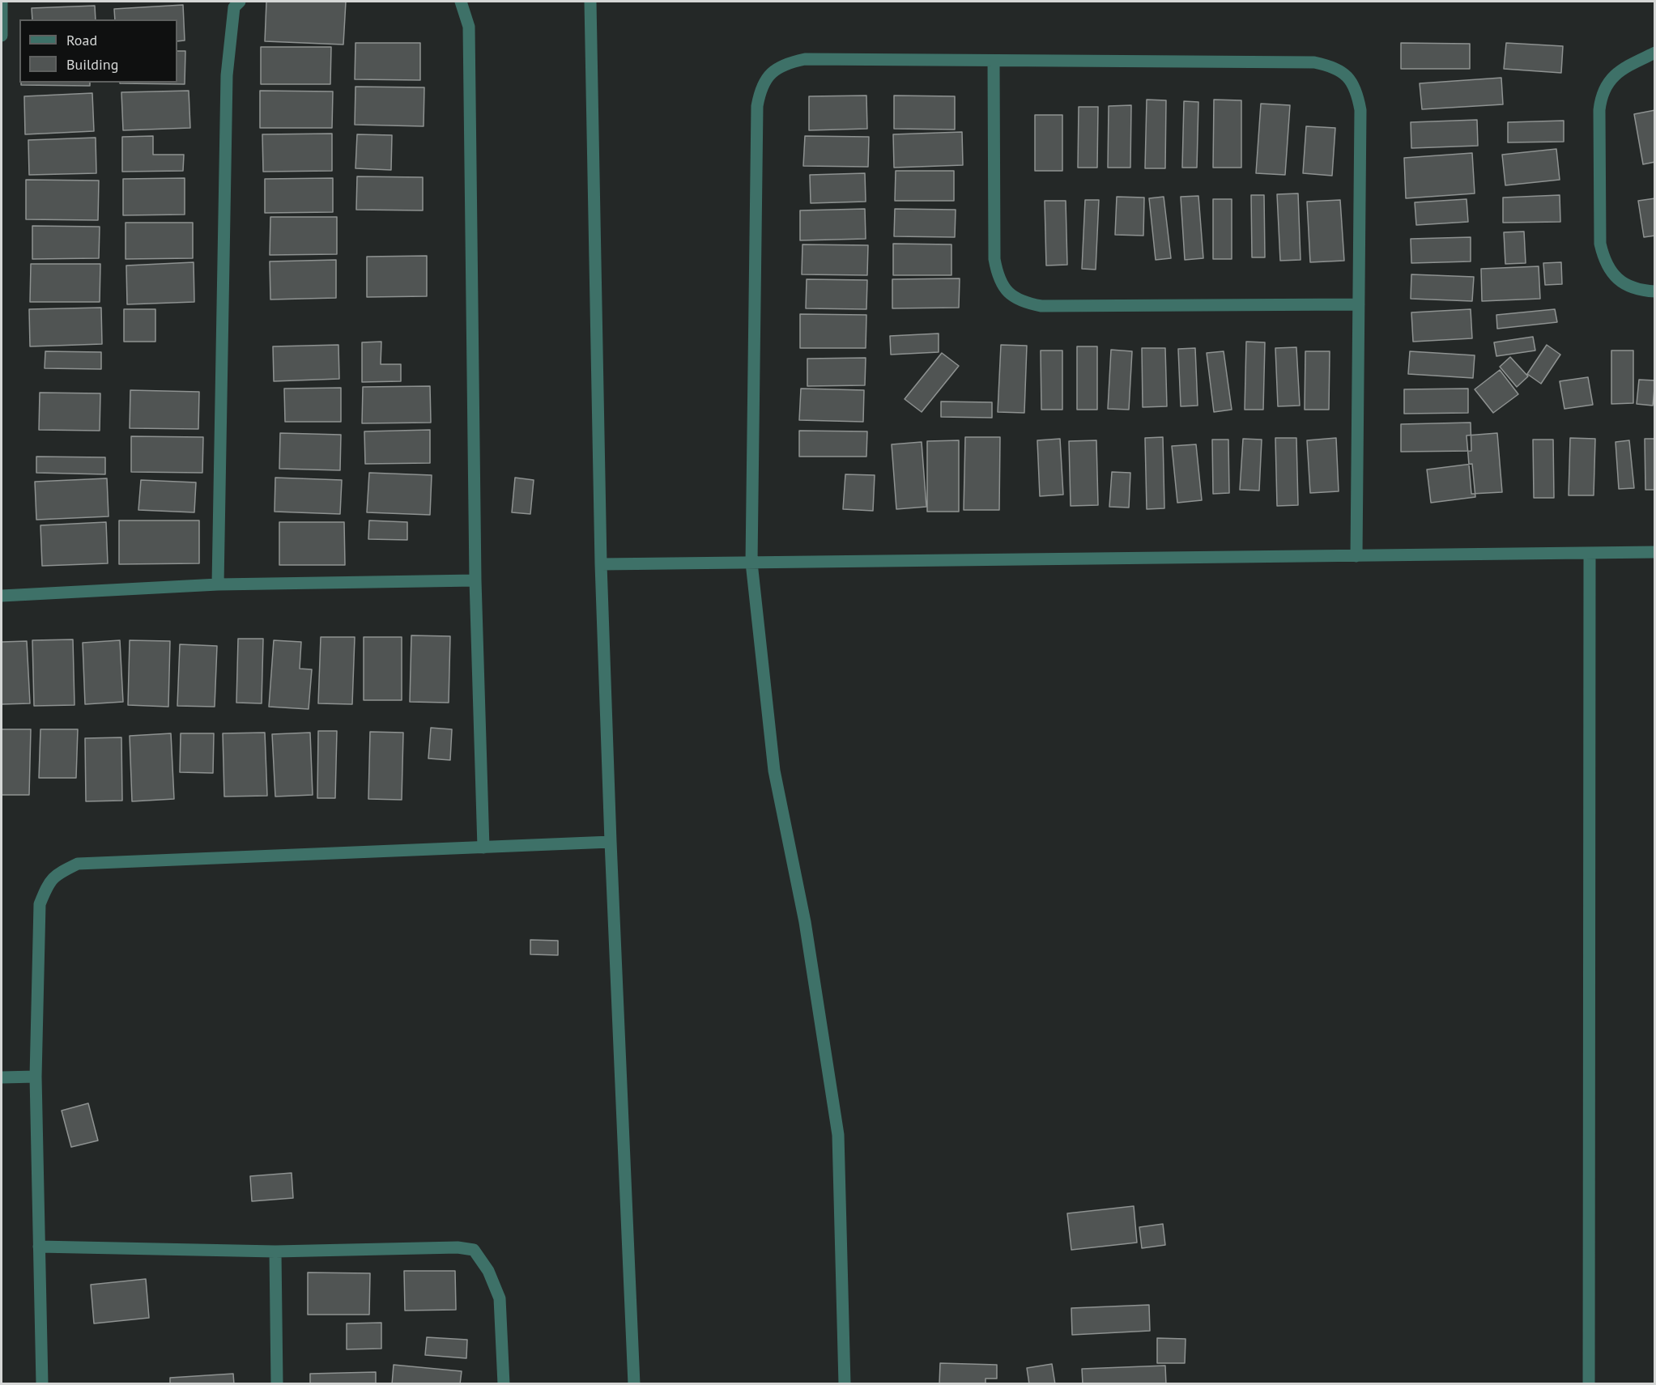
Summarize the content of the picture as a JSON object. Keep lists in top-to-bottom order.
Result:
{
  "legend": ["Road", "Building"]
}
